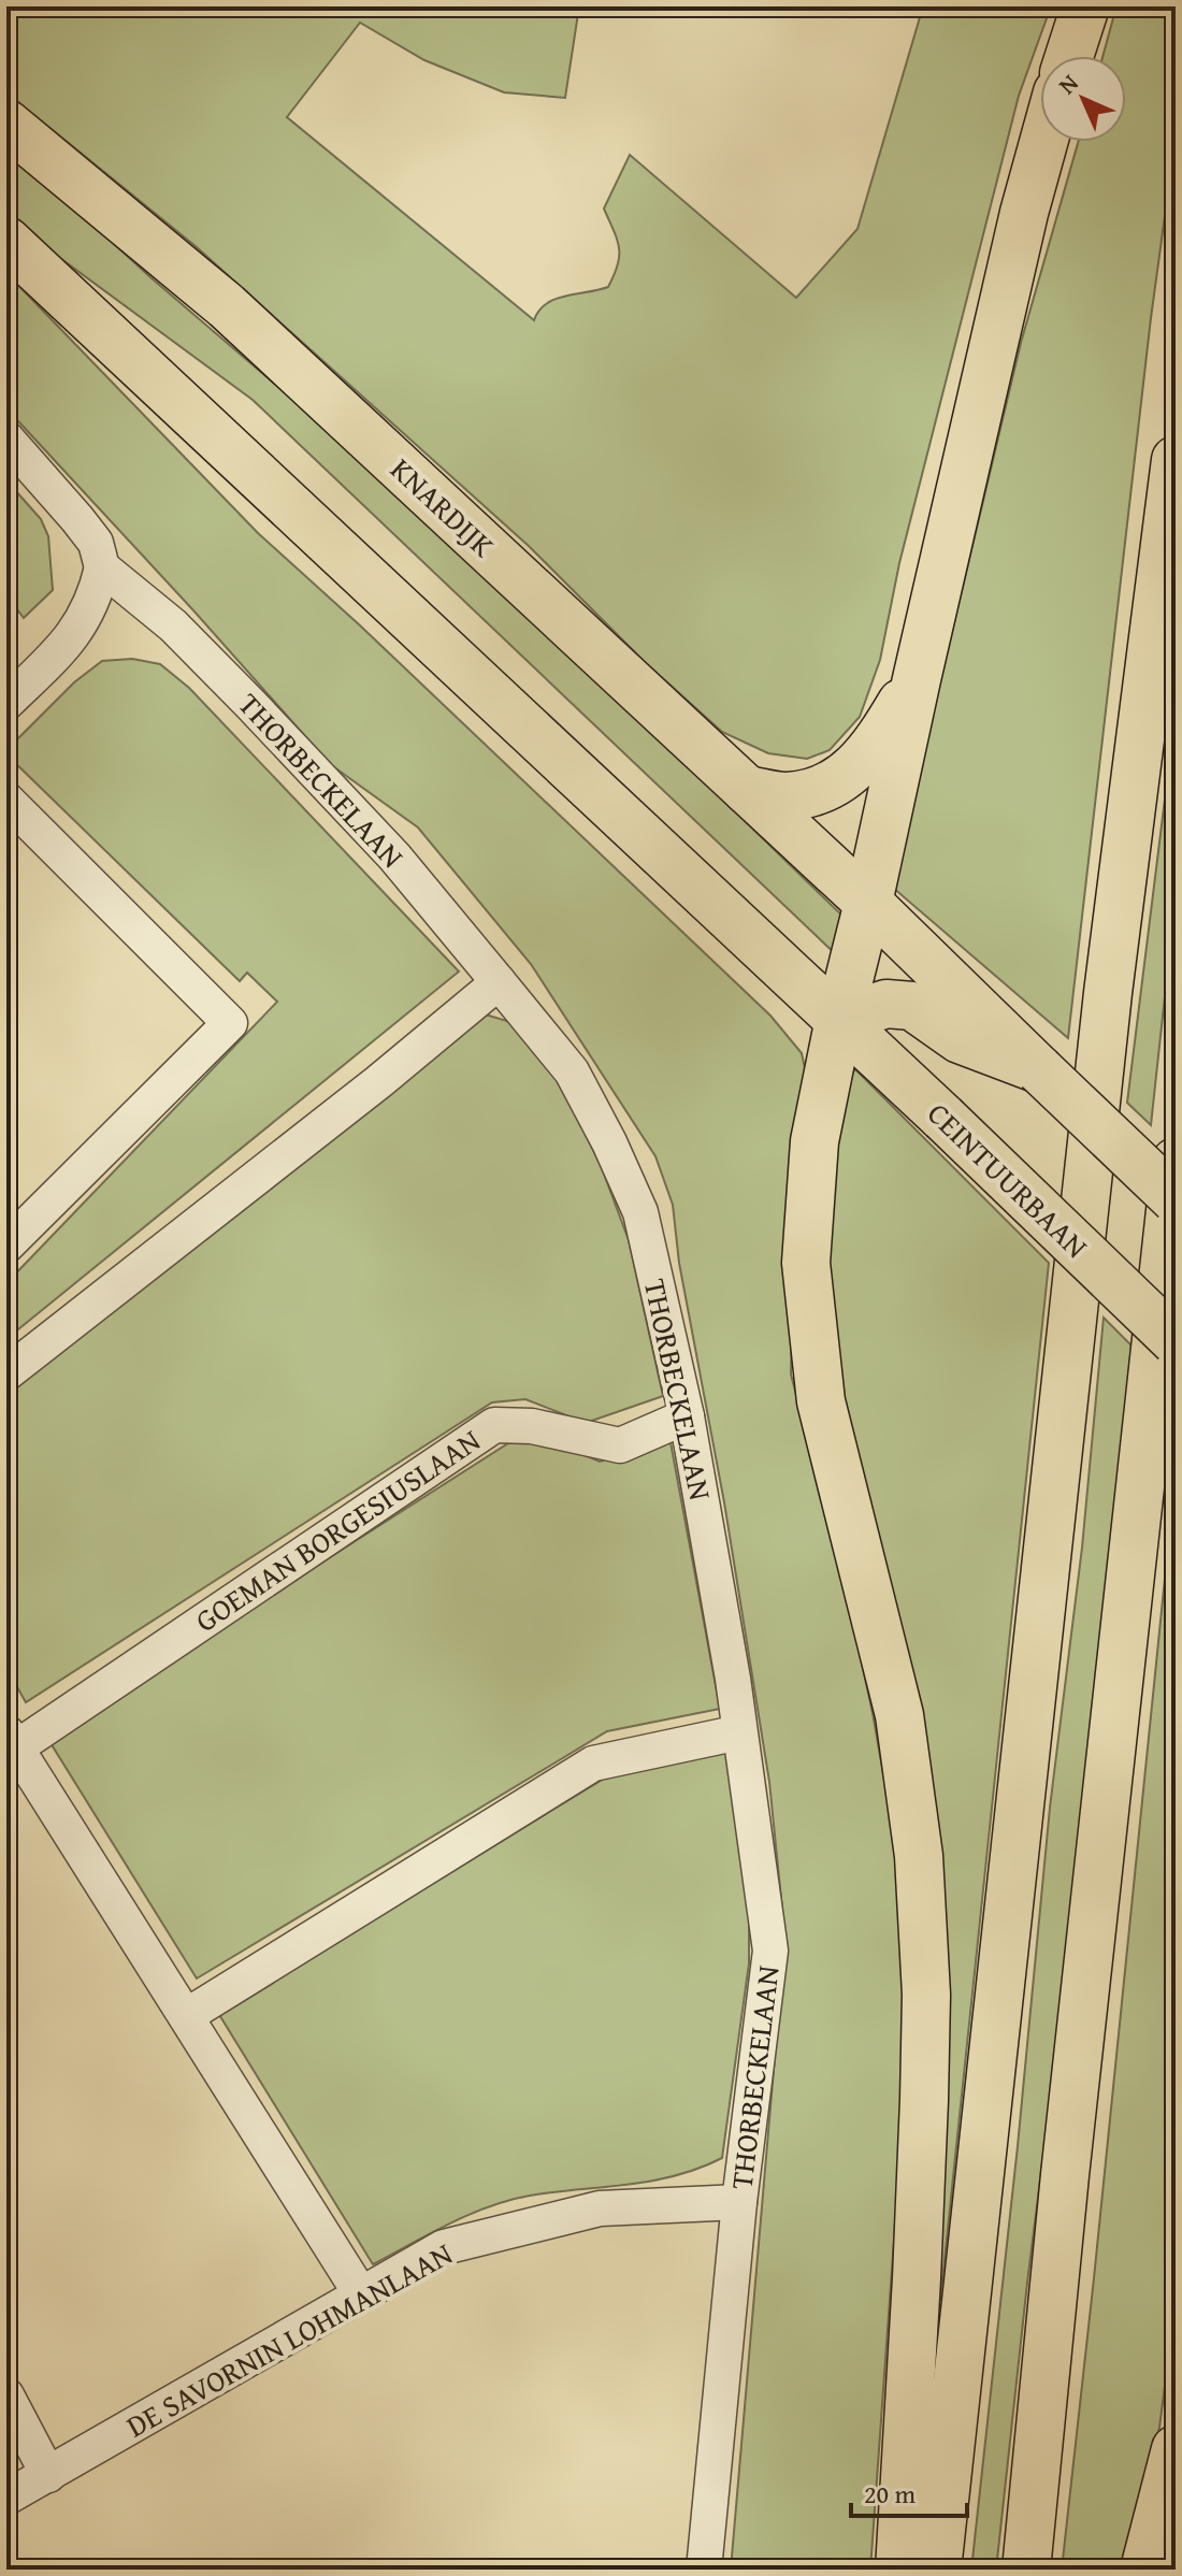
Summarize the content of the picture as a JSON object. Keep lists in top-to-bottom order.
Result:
{
  "streets": {
    "main road": ["KNARDIJK", "CEINTUURBAAN"],
    "street": ["THORBECKELAAN", "GOEMAN BORGESIUSLAAN", "DE SAVORNIN LOHMANLAAN"]
  },
  "crossings": [
    ["THORBECKELAAN", "GOEMAN BORGESIUSLAAN"],
    ["THORBECKELAAN", "DE SAVORNIN LOHMANLAAN"],
    ["GOEMAN BORGESIUSLAAN", "DE SAVORNIN LOHMANLAAN"]
  ],
  "scale_bar": "20 m",
  "north": "top left"
}
